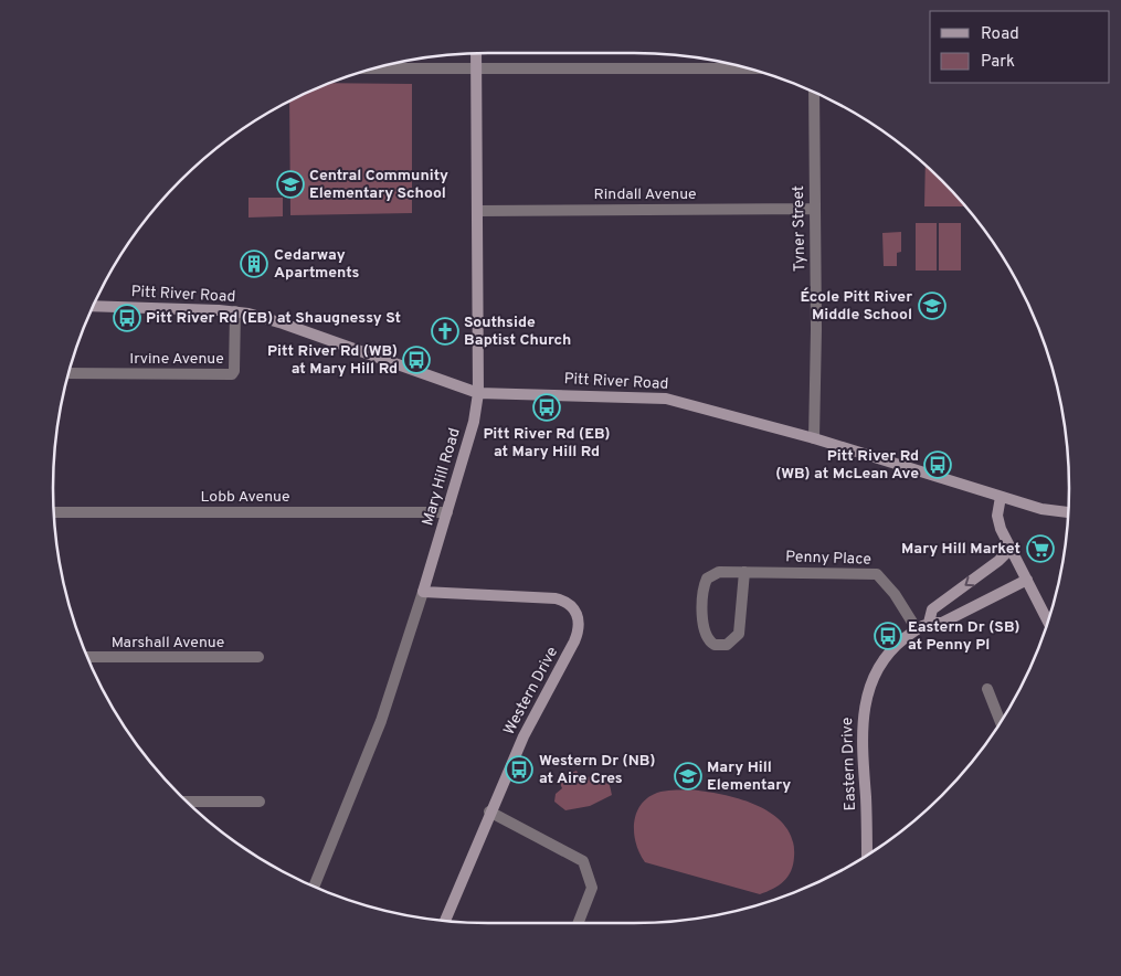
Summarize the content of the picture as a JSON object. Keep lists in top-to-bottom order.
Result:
{
  "streets": {
    "street": [
      "Rindall Avenue",
      "Tyner Street",
      "Pitt River Road",
      "Irvine Avenue",
      "Mary Hill Road",
      "Lobb Avenue",
      "Penny Place",
      "Marshall Avenue",
      "Western Drive",
      "Eastern Drive"
    ]
  },
  "crossings": [
    ["Rindall Avenue", "Tyner Street"],
    ["Rindall Avenue", "Mary Hill Road"],
    ["Tyner Street", "Pitt River Road"],
    ["Pitt River Road", "Irvine Avenue"],
    ["Pitt River Road", "Mary Hill Road"],
    ["Mary Hill Road", "Lobb Avenue"],
    ["Mary Hill Road", "Western Drive"],
    ["Penny Place", "Eastern Drive"]
  ],
  "places": {
    "school or university": ["Central Community Elementary School", "École Pitt River Middle School", "Mary Hill Elementary"],
    "building": ["Cedarway Apartments"],
    "bus stop": [
      "Pitt River Rd (EB) at Shaugnessy St",
      "Pitt River Rd (WB) at Mary Hill Rd",
      "Pitt River Rd (EB) at Mary Hill Rd",
      "Pitt River Rd (WB) at McLean Ave",
      "Eastern Dr (SB) at Penny Pl",
      "Western Dr (NB) at Aire Cres"
    ],
    "church": ["Southside Baptist Church"],
    "supermarket": ["Mary Hill Market"]
  },
  "legend": ["Road", "Park"]
}
